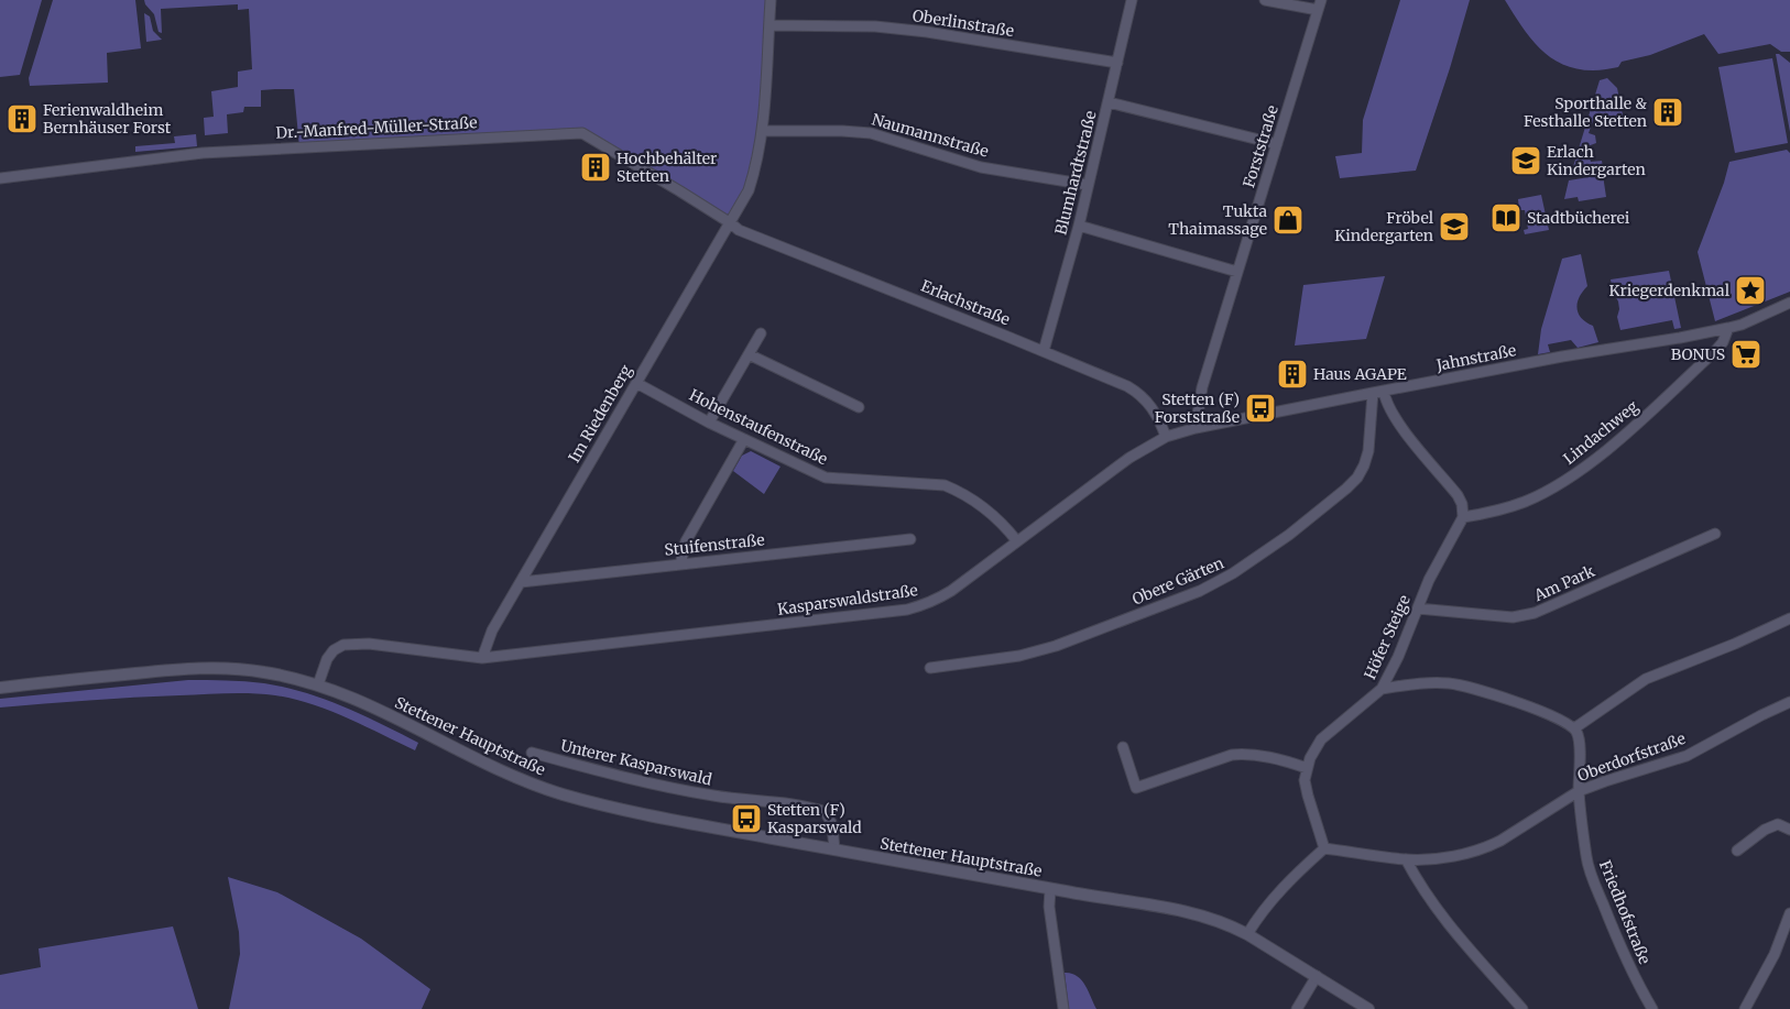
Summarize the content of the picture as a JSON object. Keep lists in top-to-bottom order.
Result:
{
  "streets": {
    "street": [
      "Oberlinstraße",
      "Dr.-Manfred-Müller-Straße",
      "Naumannstraße",
      "Forststraße",
      "Blumhardtstraße",
      "Erlachstraße",
      "Jahnstraße",
      "Im Riedenberg",
      "Hohenstaufenstraße",
      "Lindachweg",
      "Stuifenstraße",
      "Obere Gärten",
      "Am Park",
      "Kasparswaldstraße",
      "Höfer Steige",
      "Stettener Hauptstraße",
      "Oberdorfstraße",
      "Unterer Kasparswald",
      "Friedhofstraße"
    ]
  },
  "crossings": [
    ["Oberlinstraße", "Blumhardtstraße"],
    ["Oberlinstraße", "Im Riedenberg"],
    ["Dr.-Manfred-Müller-Straße", "Erlachstraße"],
    ["Dr.-Manfred-Müller-Straße", "Im Riedenberg"],
    ["Naumannstraße", "Blumhardtstraße"],
    ["Naumannstraße", "Im Riedenberg"],
    ["Forststraße", "Jahnstraße"],
    ["Blumhardtstraße", "Erlachstraße"],
    ["Erlachstraße", "Jahnstraße"],
    ["Erlachstraße", "Im Riedenberg"],
    ["Erlachstraße", "Kasparswaldstraße"],
    ["Jahnstraße", "Lindachweg"],
    ["Jahnstraße", "Obere Gärten"],
    ["Jahnstraße", "Kasparswaldstraße"],
    ["Im Riedenberg", "Hohenstaufenstraße"],
    ["Im Riedenberg", "Stuifenstraße"],
    ["Im Riedenberg", "Kasparswaldstraße"],
    ["Hohenstaufenstraße", "Kasparswaldstraße"],
    ["Lindachweg", "Höfer Steige"],
    ["Am Park", "Höfer Steige"],
    ["Stettener Hauptstraße", "Unterer Kasparswald"],
    ["Oberdorfstraße", "Friedhofstraße"]
  ],
  "places": {
    "building": [
      "Sporthalle & Festhalle Stetten",
      "Ferienwaldheim Bernhäuser Forst",
      "Hochbehälter Stetten",
      "Haus AGAPE"
    ],
    "school or university": ["Erlach Kindergarten", "Fröbel Kindergarten"],
    "library": ["Stadtbücherei"],
    "shop": ["Tukta Thaimassage"],
    "place": ["Kriegerdenkmal"],
    "supermarket": ["BONUS"],
    "bus stop": ["Stetten (F) Forststraße", "Stetten (F) Kasparswald"]
  }
}
